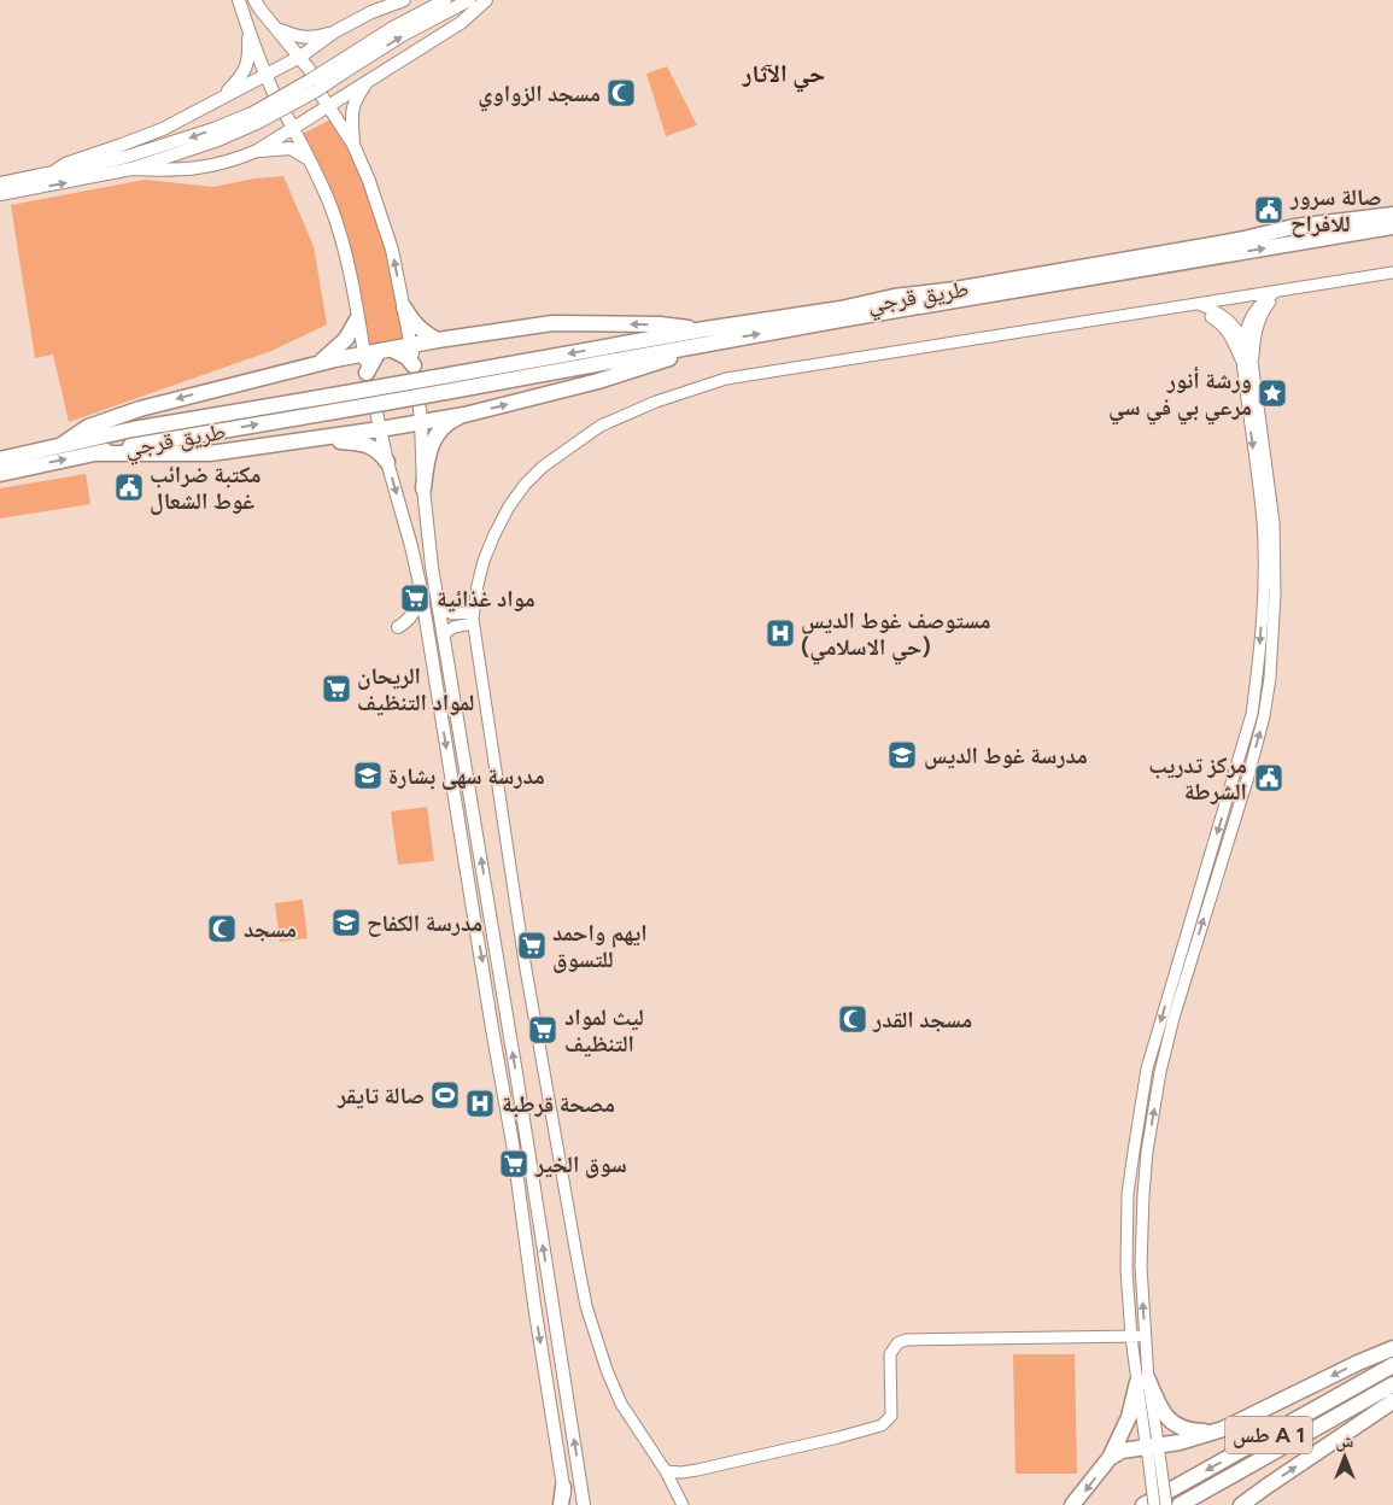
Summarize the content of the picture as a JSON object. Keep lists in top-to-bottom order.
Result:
{
  "streets": {
    "highway": ["طريق قرجي", "طس A 1"]
  },
  "districts": ["حي الآثار"],
  "places": {
    "mosque": ["مسجد الزواوي", "مسجد", "مسجد القدر"],
    "public building": ["صالة سرور للافراح", "مكتبة ضرائب غوط الشعال", "مركز تدريب الشرطة"],
    "place": ["ورشة أنور مرعي بي في سي"],
    "supermarket": [
      "مواد غذائية",
      "الريحان لمواد التنظيف",
      "ايهم واحمد للتسوق",
      "ليث لمواد التنظيف",
      "سوق الخير"
    ],
    "hospital": ["مستوصف غوط الديس (حي الاسلامي)", "مصحة قرطبة"],
    "school or university": ["مدرسة غوط الديس", "مدرسة سهى بشارة", "مدرسة الكفاح"],
    "sports": ["صالة تايقر"]
  },
  "north": "top"
}
